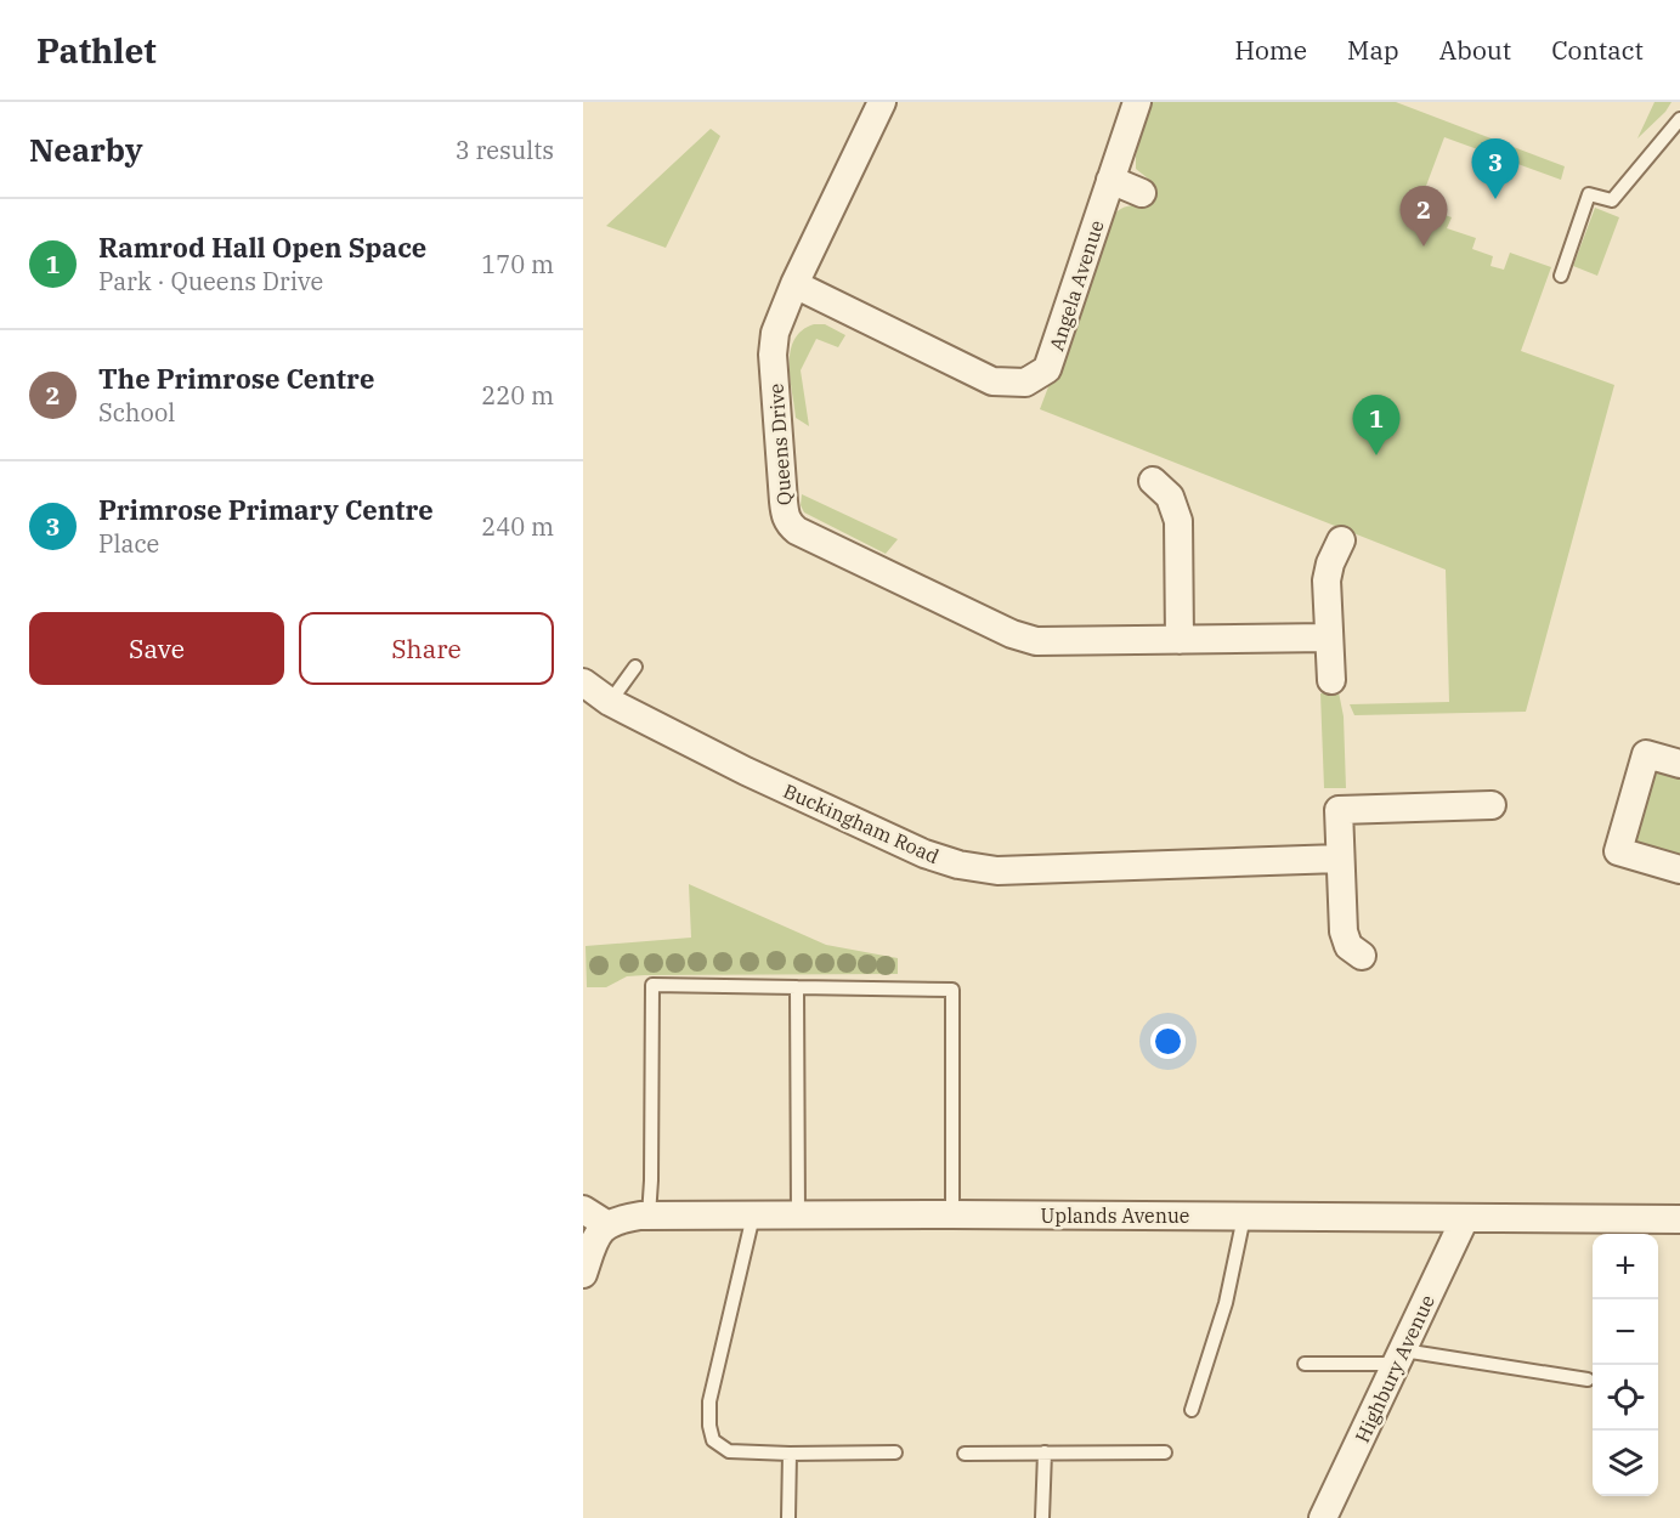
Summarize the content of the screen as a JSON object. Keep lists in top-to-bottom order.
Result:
{
  "streets": {
    "street": [
      "Angela Avenue",
      "Queens Drive",
      "Buckingham Road",
      "Uplands Avenue",
      "Highbury Avenue"
    ]
  },
  "crossings": [
    ["Angela Avenue", "Queens Drive"],
    ["Uplands Avenue", "Highbury Avenue"]
  ],
  "page": {
    "header": "Pathlet",
    "nav": [
      "Home",
      "Map",
      "About",
      "Contact"
    ],
    "heading": ["Nearby", "3 results"],
    "pins": ["3", "2", "1"],
    "list": [
      {
        "mark": "1",
        "name": "Ramrod Hall Open Space",
        "note": "Park · Queens Drive",
        "value": "170 m"
      },
      {
        "mark": "2",
        "name": "The Primrose Centre",
        "note": "School",
        "value": "220 m"
      },
      {
        "mark": "3",
        "name": "Primrose Primary Centre",
        "note": "Place",
        "value": "240 m"
      }
    ],
    "buttons": ["Save", "Share"],
    "map_buttons": ["+", "−"]
  }
}
